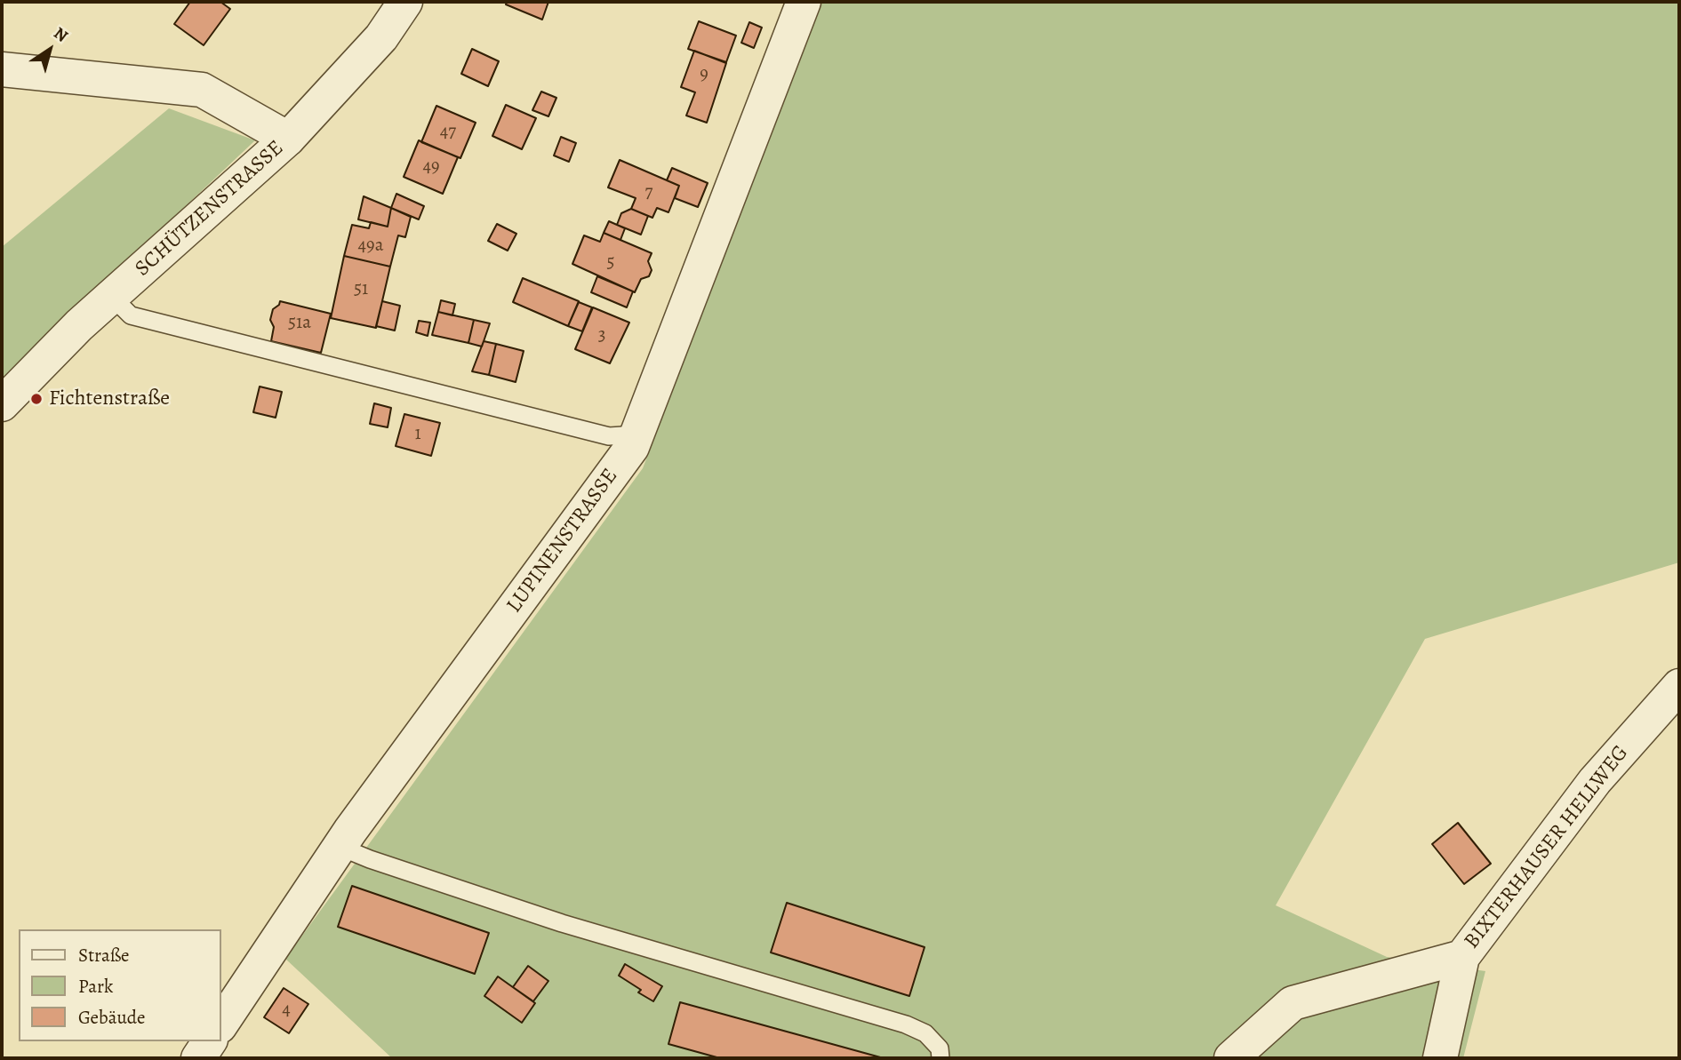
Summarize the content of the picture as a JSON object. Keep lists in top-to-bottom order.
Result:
{
  "streets": {
    "street": ["SCHÜTZENSTRASSE", "LUPINENSTRASSE", "BIXTERHAUSER HELLWEG"]
  },
  "places": ["Fichtenstraße"],
  "house_numbers": [
    "9",
    "47",
    "49",
    "7",
    "49a",
    "5",
    "51",
    "51a",
    "3",
    "1",
    "4"
  ],
  "legend": ["Straße", "Park", "Gebäude"],
  "north": "top right"
}
